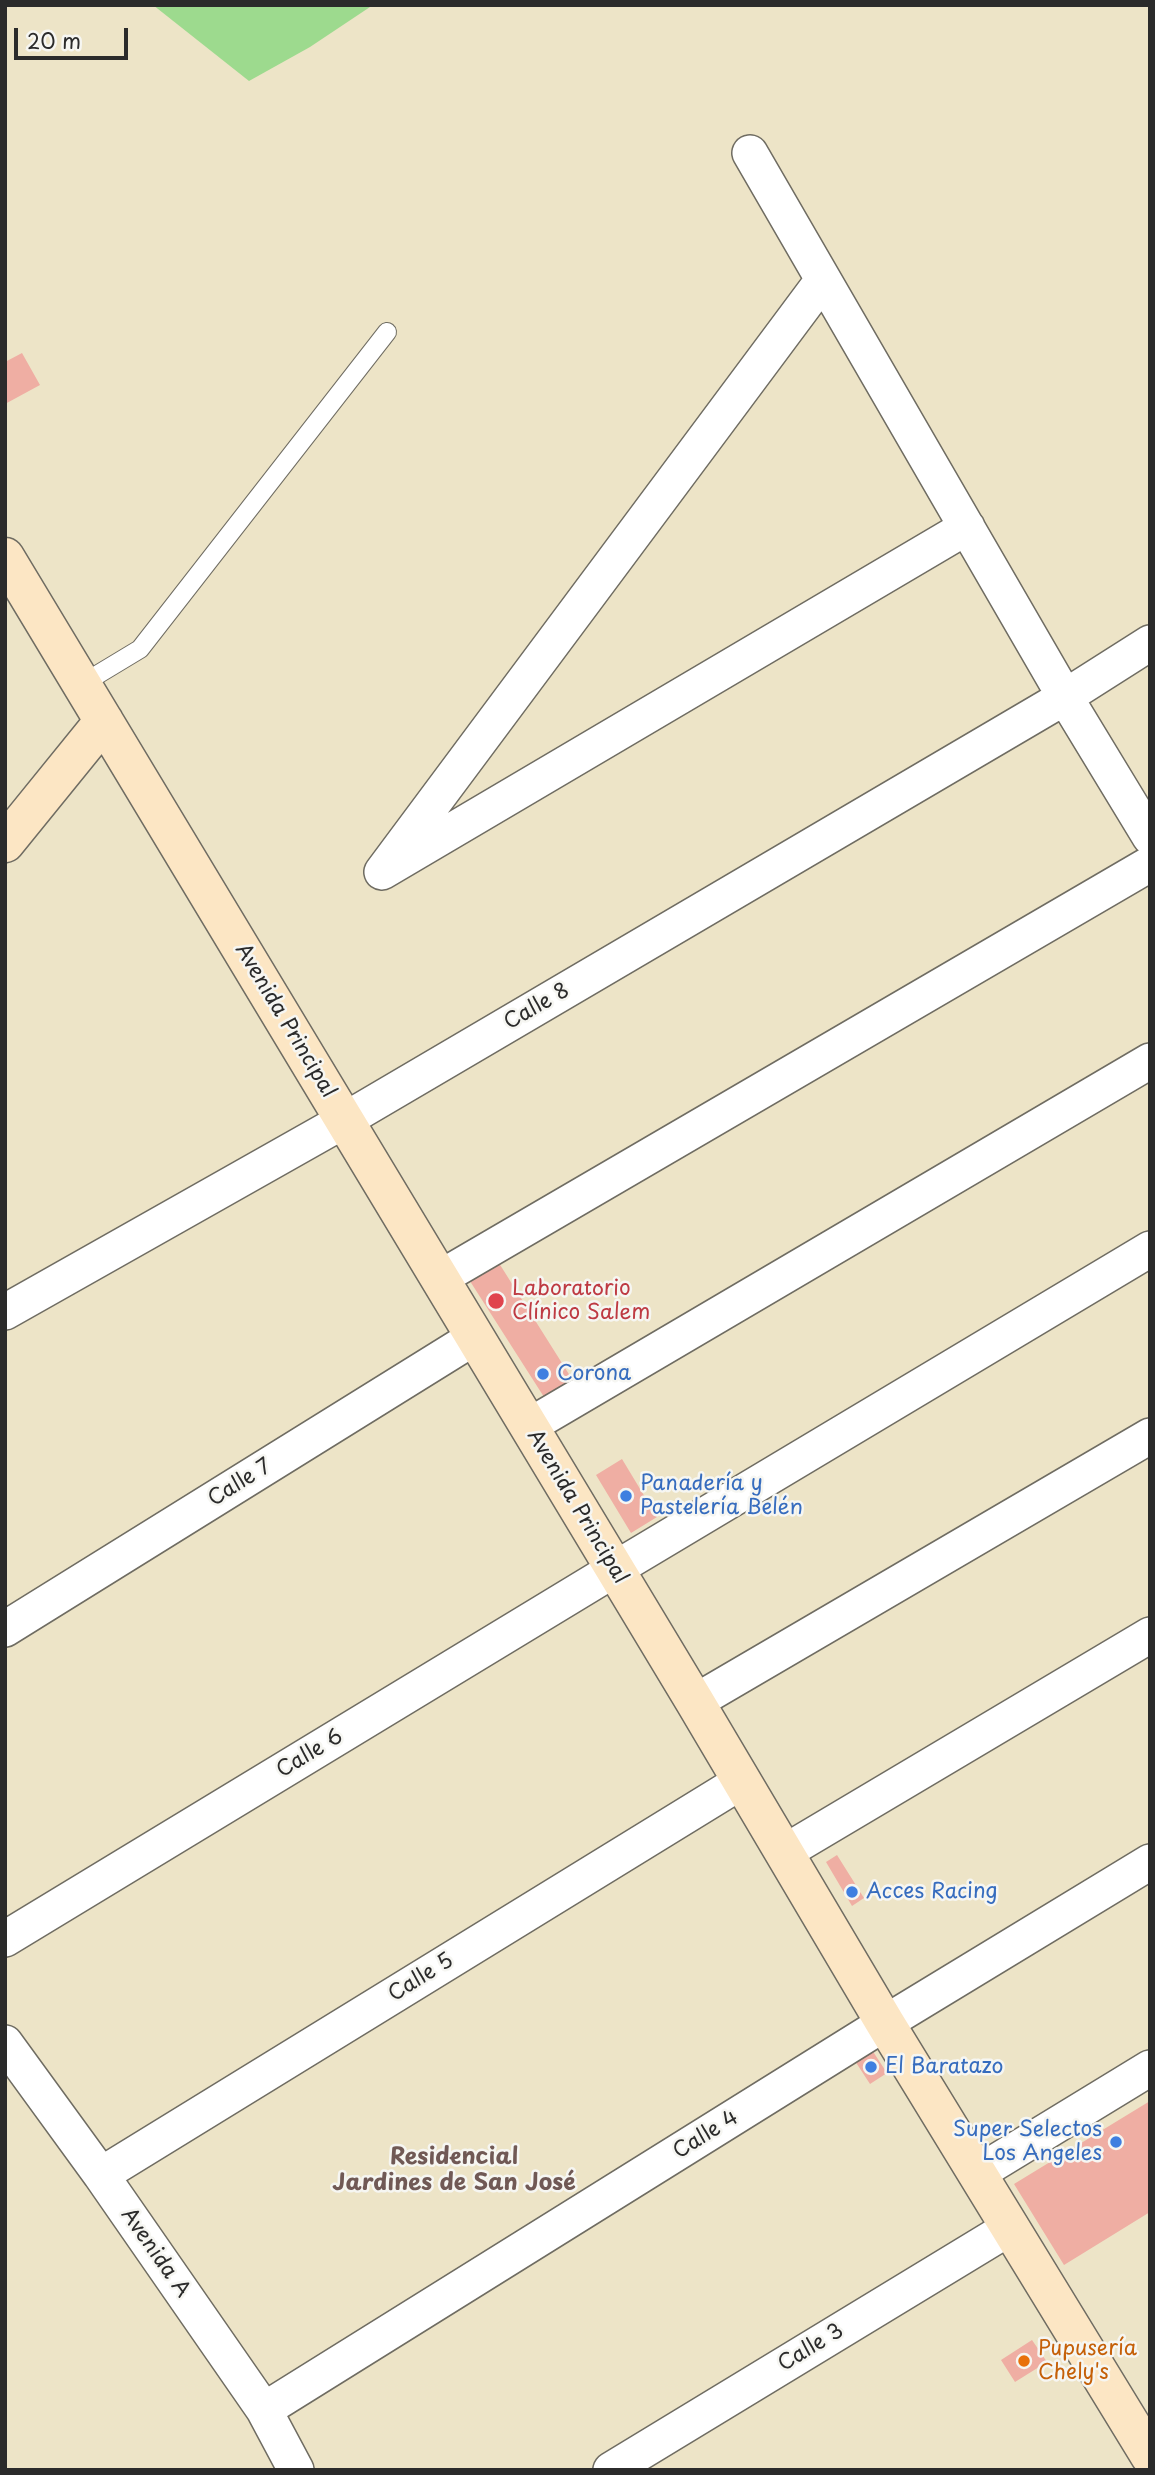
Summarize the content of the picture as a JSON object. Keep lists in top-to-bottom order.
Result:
{
  "streets": {
    "street": [
      "Calle 8",
      "Avenida Principal",
      "Calle 7",
      "Calle 6",
      "Calle 5",
      "Calle 4",
      "Avenida A",
      "Calle 3"
    ]
  },
  "crossings": [
    ["Calle 8", "Avenida Principal"],
    ["Avenida Principal", "Calle 7"],
    ["Avenida Principal", "Calle 6"],
    ["Avenida Principal", "Calle 5"],
    ["Avenida Principal", "Calle 4"],
    ["Avenida Principal", "Calle 3"],
    ["Calle 5", "Avenida A"],
    ["Calle 4", "Avenida A"]
  ],
  "districts": ["Residencial Jardines de San José"],
  "places": [
    "Laboratorio Clínico Salem",
    "Corona",
    "Panadería y Pastelería Belén",
    "Acces Racing",
    "El Baratazo",
    "Super Selectos Los Angeles",
    "Pupusería Chely's"
  ],
  "scale_bar": "20 m"
}
